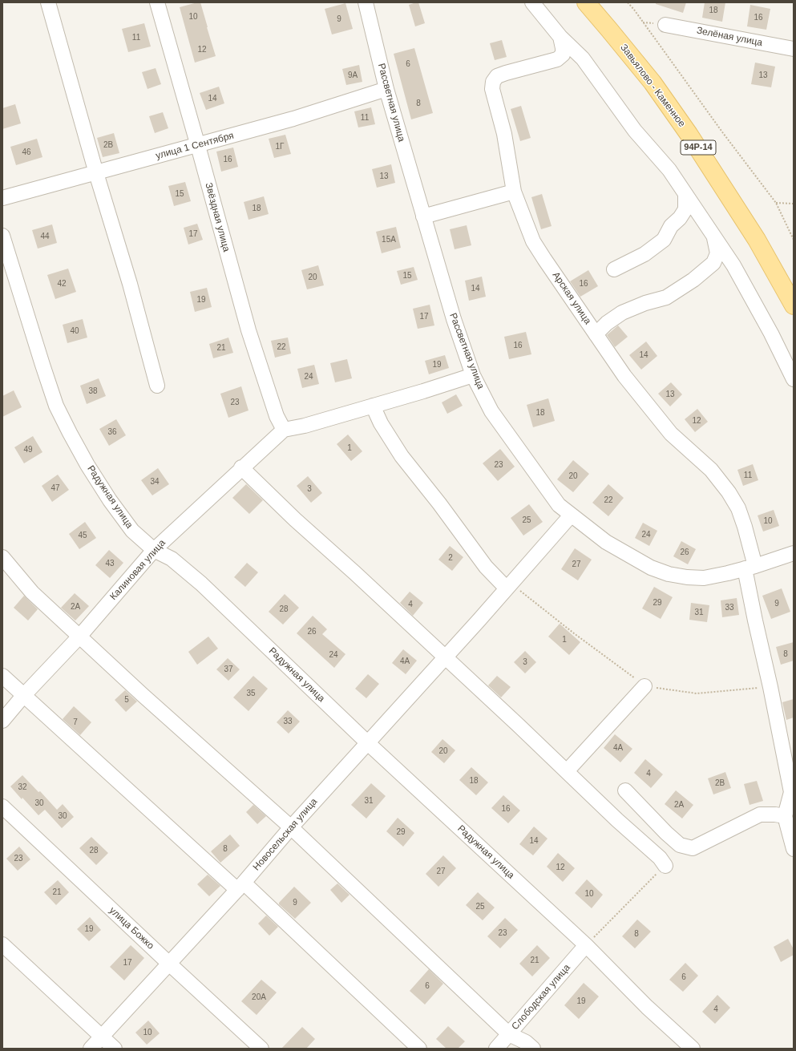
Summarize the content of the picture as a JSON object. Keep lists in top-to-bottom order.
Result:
{
  "streets": {
    "main road": ["Завьялово - Каменное", "94Р-14"],
    "street": [
      "Зелёная улица",
      "Рассветная улица",
      "улица 1 Сентября",
      "Звёздная улица",
      "Арская улица",
      "Радужная улица",
      "Калиновая улица",
      "Новосельская улица",
      "улица Божко",
      "Слободская улица"
    ]
  },
  "crossings": [
    ["Рассветная улица", "улица 1 Сентября"],
    ["Рассветная улица", "Арская улица"],
    ["Рассветная улица", "Новосельская улица"],
    ["улица 1 Сентября", "Звёздная улица"],
    ["Звёздная улица", "Калиновая улица"],
    ["Радужная улица", "Калиновая улица"],
    ["Радужная улица", "Новосельская улица"],
    ["Радужная улица", "Слободская улица"],
    ["Новосельская улица", "улица Божко"]
  ],
  "house_numbers": [
    "18",
    "10",
    "16",
    "9",
    "11",
    "12",
    "6",
    "9А",
    "13",
    "14",
    "8",
    "11",
    "2В",
    "1Г",
    "46",
    "16",
    "13",
    "15",
    "18",
    "17",
    "44",
    "15А",
    "15",
    "20",
    "42",
    "16",
    "14",
    "19",
    "17",
    "40",
    "16",
    "22",
    "21",
    "14",
    "19",
    "24",
    "38",
    "13",
    "23",
    "18",
    "12",
    "36",
    "1",
    "49",
    "23",
    "11",
    "20",
    "34",
    "47",
    "3",
    "22",
    "25",
    "10",
    "24",
    "45",
    "26",
    "2",
    "43",
    "27",
    "29",
    "9",
    "4",
    "2А",
    "33",
    "28",
    "31",
    "26",
    "1",
    "8",
    "24",
    "4А",
    "3",
    "37",
    "35",
    "5",
    "33",
    "7",
    "4А",
    "20",
    "4",
    "18",
    "2В",
    "32",
    "31",
    "30",
    "2А",
    "16",
    "30",
    "29",
    "14",
    "8",
    "28",
    "23",
    "12",
    "27",
    "21",
    "10",
    "9",
    "25",
    "19",
    "23",
    "8",
    "21",
    "17",
    "6",
    "6",
    "20А",
    "19",
    "4",
    "10"
  ]
}
